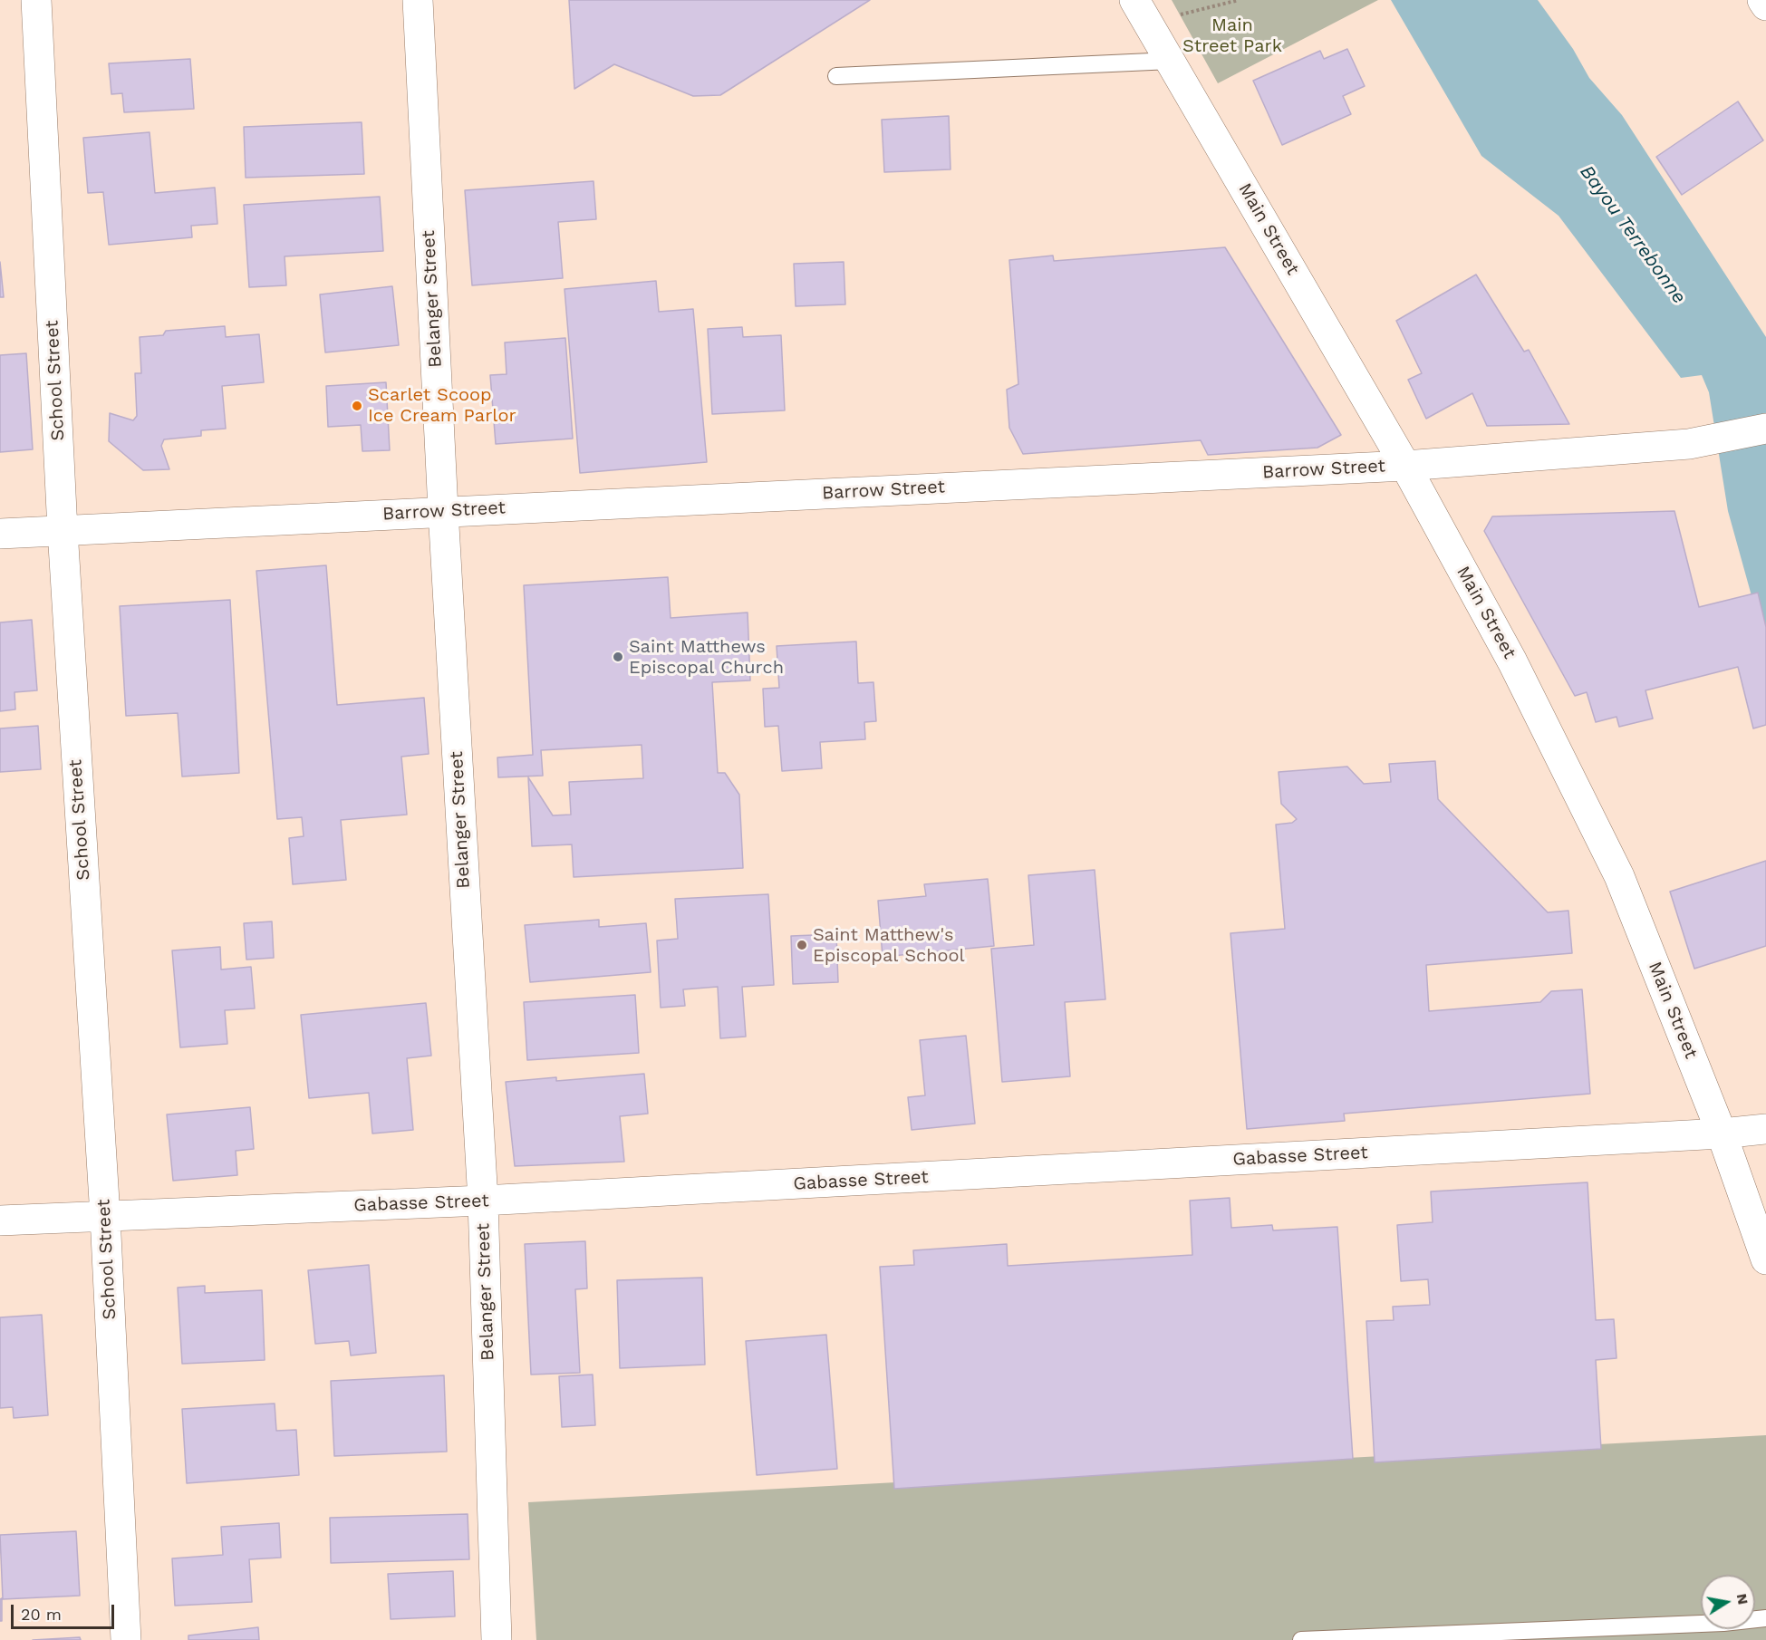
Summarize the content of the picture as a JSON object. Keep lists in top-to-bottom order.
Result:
{
  "streets": {
    "street": [
      "Main Street",
      "Belanger Street",
      "School Street",
      "Barrow Street",
      "Gabasse Street"
    ]
  },
  "crossings": [
    ["Main Street", "Barrow Street"],
    ["Main Street", "Gabasse Street"],
    ["Belanger Street", "Barrow Street"],
    ["Belanger Street", "Gabasse Street"],
    ["School Street", "Barrow Street"],
    ["School Street", "Gabasse Street"]
  ],
  "water": ["Bayou Terrebonne"],
  "parks": ["Main Street Park"],
  "places": ["Scarlet Scoop Ice Cream Parlor", "Saint Matthews Episcopal Church", "Saint Matthew's Episcopal School"],
  "scale_bar": "20 m",
  "north": "right"
}
